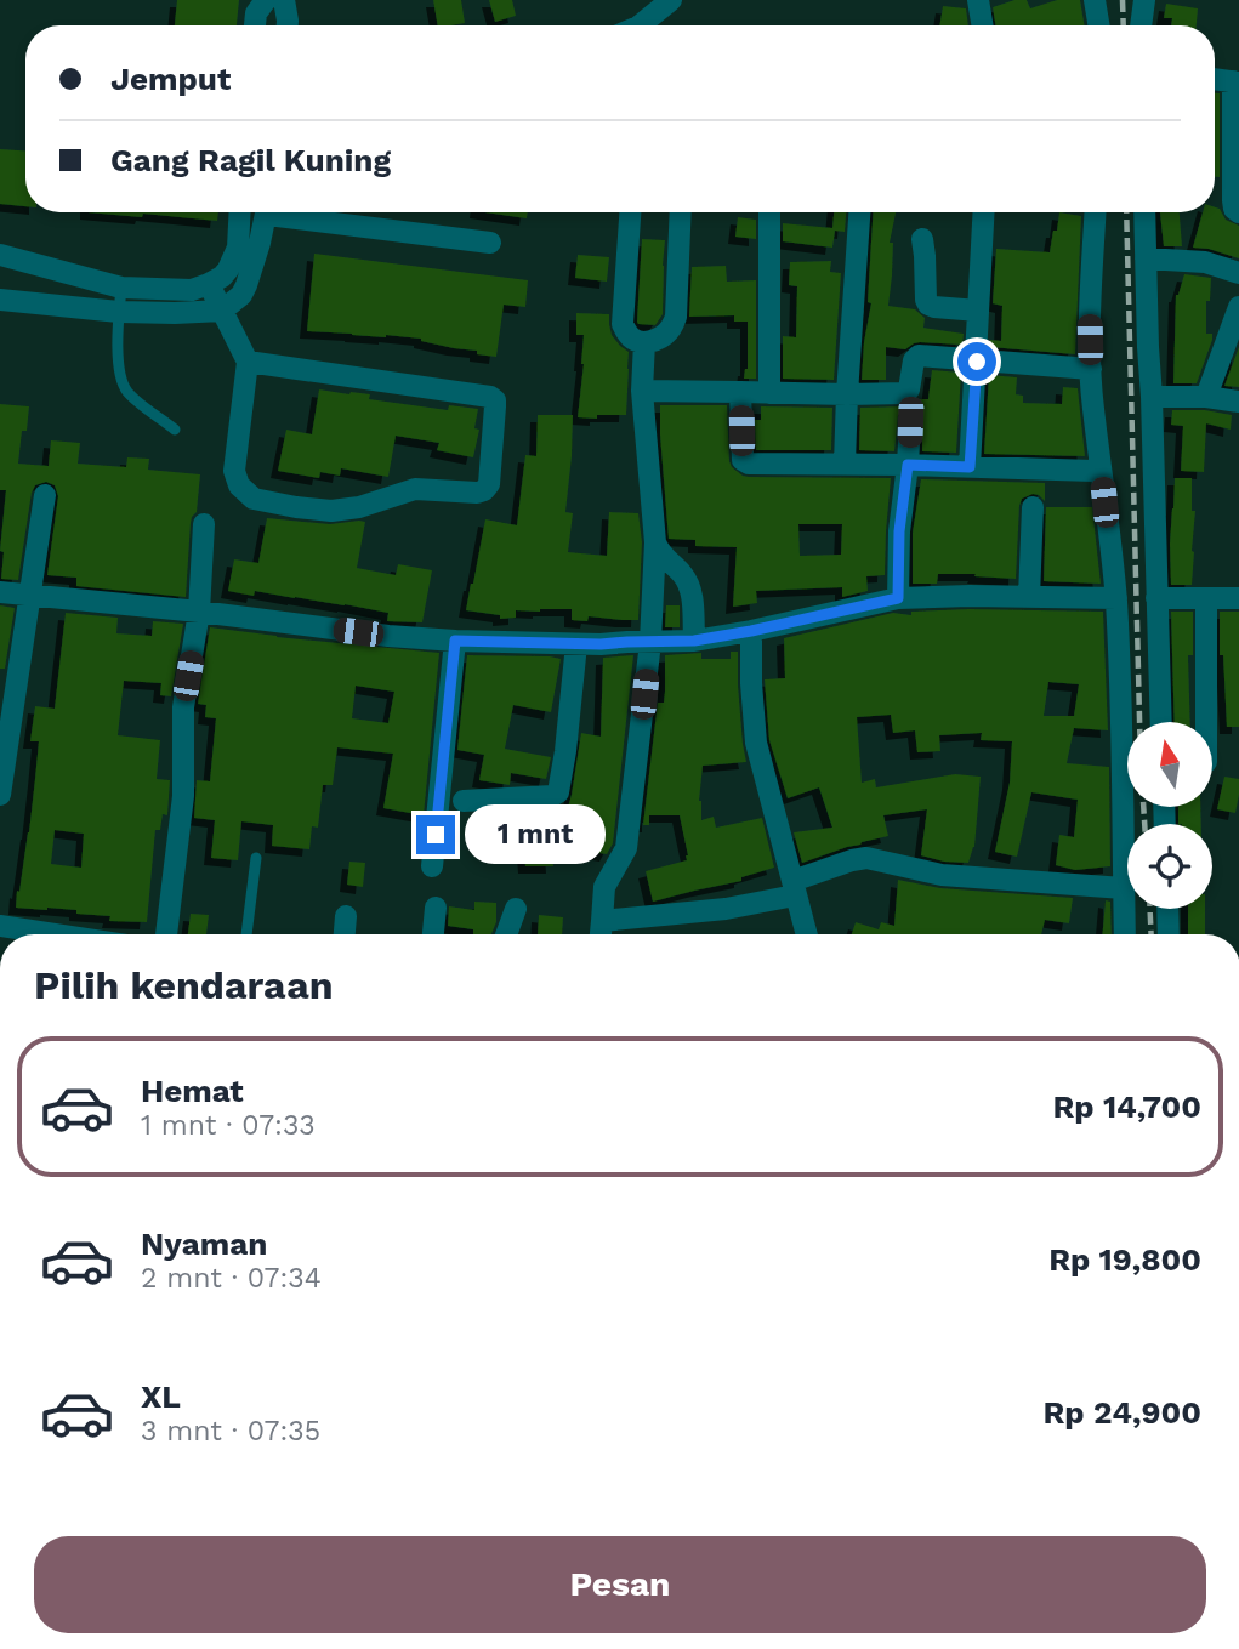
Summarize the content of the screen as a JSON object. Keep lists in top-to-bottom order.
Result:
{
  "north": "top",
  "page": {
    "banner": ["Jemput", "Gang Ragil Kuning"],
    "bubble": "1 mnt",
    "heading": "Pilih kendaraan",
    "list": [
      {
        "name": "Hemat",
        "note": "1 mnt · 07:33",
        "value": "Rp 14,700"
      },
      {
        "name": "Nyaman",
        "note": "2 mnt · 07:34",
        "value": "Rp 19,800"
      },
      {
        "name": "XL",
        "note": "3 mnt · 07:35",
        "value": "Rp 24,900"
      }
    ],
    "buttons": "Pesan"
  }
}
